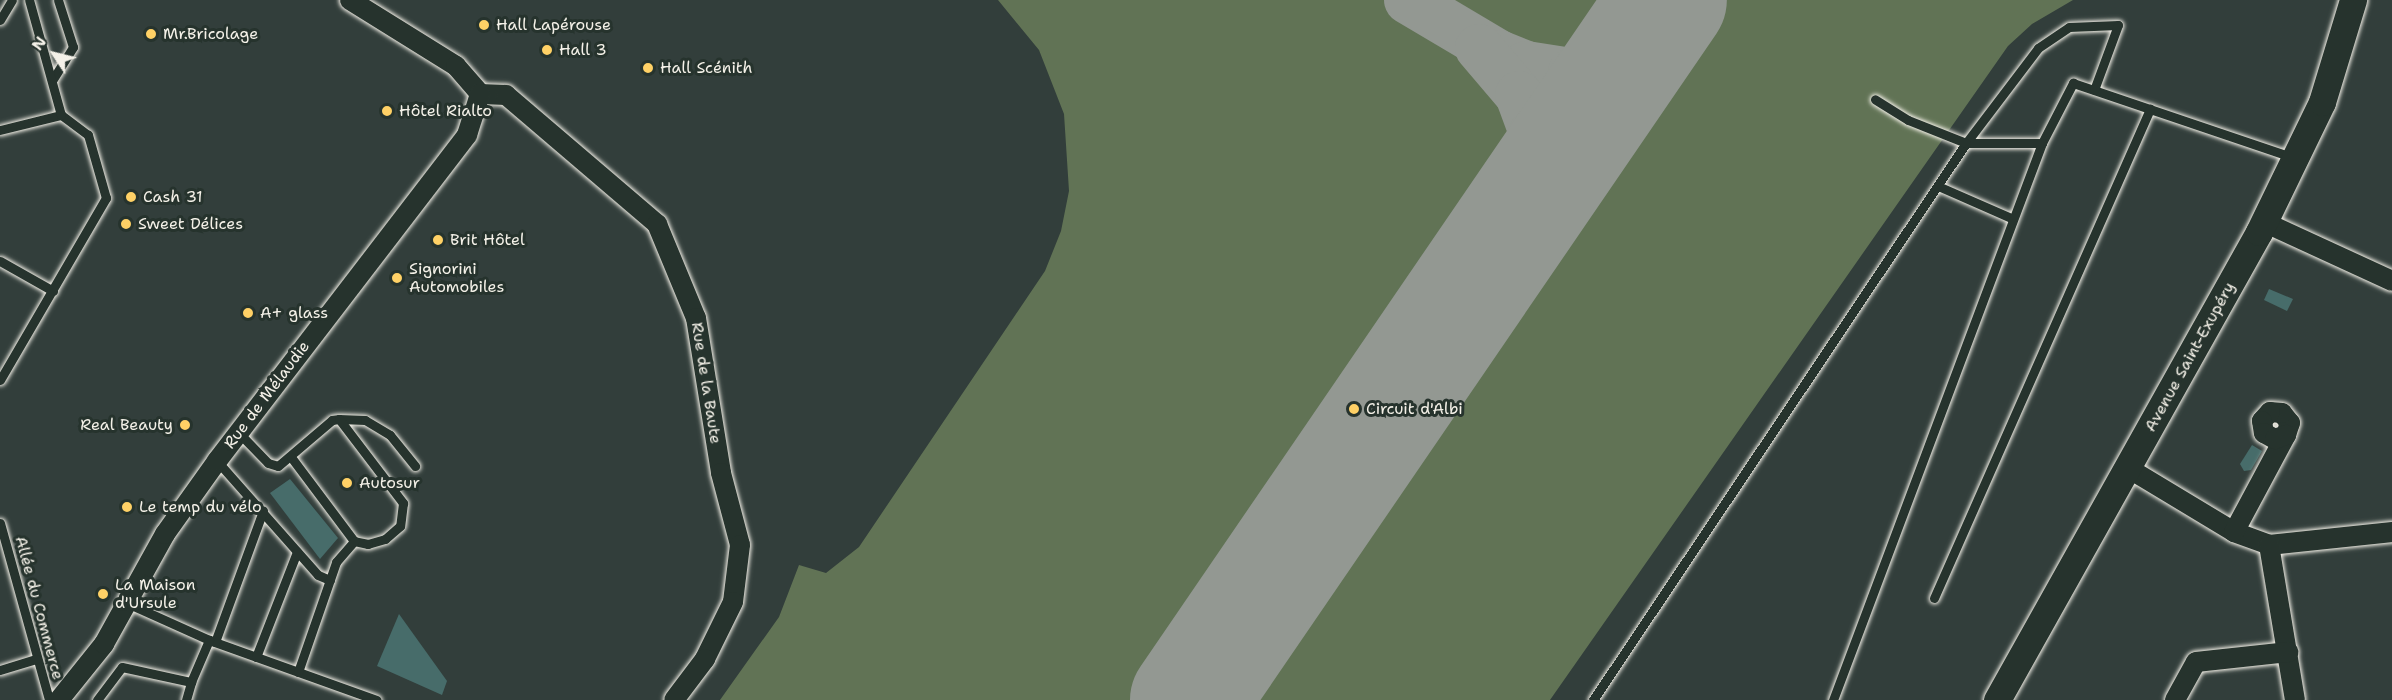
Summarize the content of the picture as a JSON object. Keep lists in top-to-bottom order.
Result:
{
  "streets": {
    "street": ["Avenue Saint-Exupéry", "Rue de la Baute", "Rue de Mélaudie"],
    "lane": ["Allée du Commerce"]
  },
  "crossings": [
    ["Rue de la Baute", "Rue de Mélaudie"]
  ],
  "places": [
    "Hall Lapérouse",
    "Mr.Bricolage",
    "Hall 3",
    "Hall Scénith",
    "Hôtel Rialto",
    "Cash 31",
    "Sweet Délices",
    "Brit Hôtel",
    "Signorini Automobiles",
    "A+ glass",
    "Circuit d'Albi",
    "Real Beauty",
    "Autosur",
    "Le temp du vélo",
    "La Maison d'Ursule"
  ],
  "north": "top left"
}
